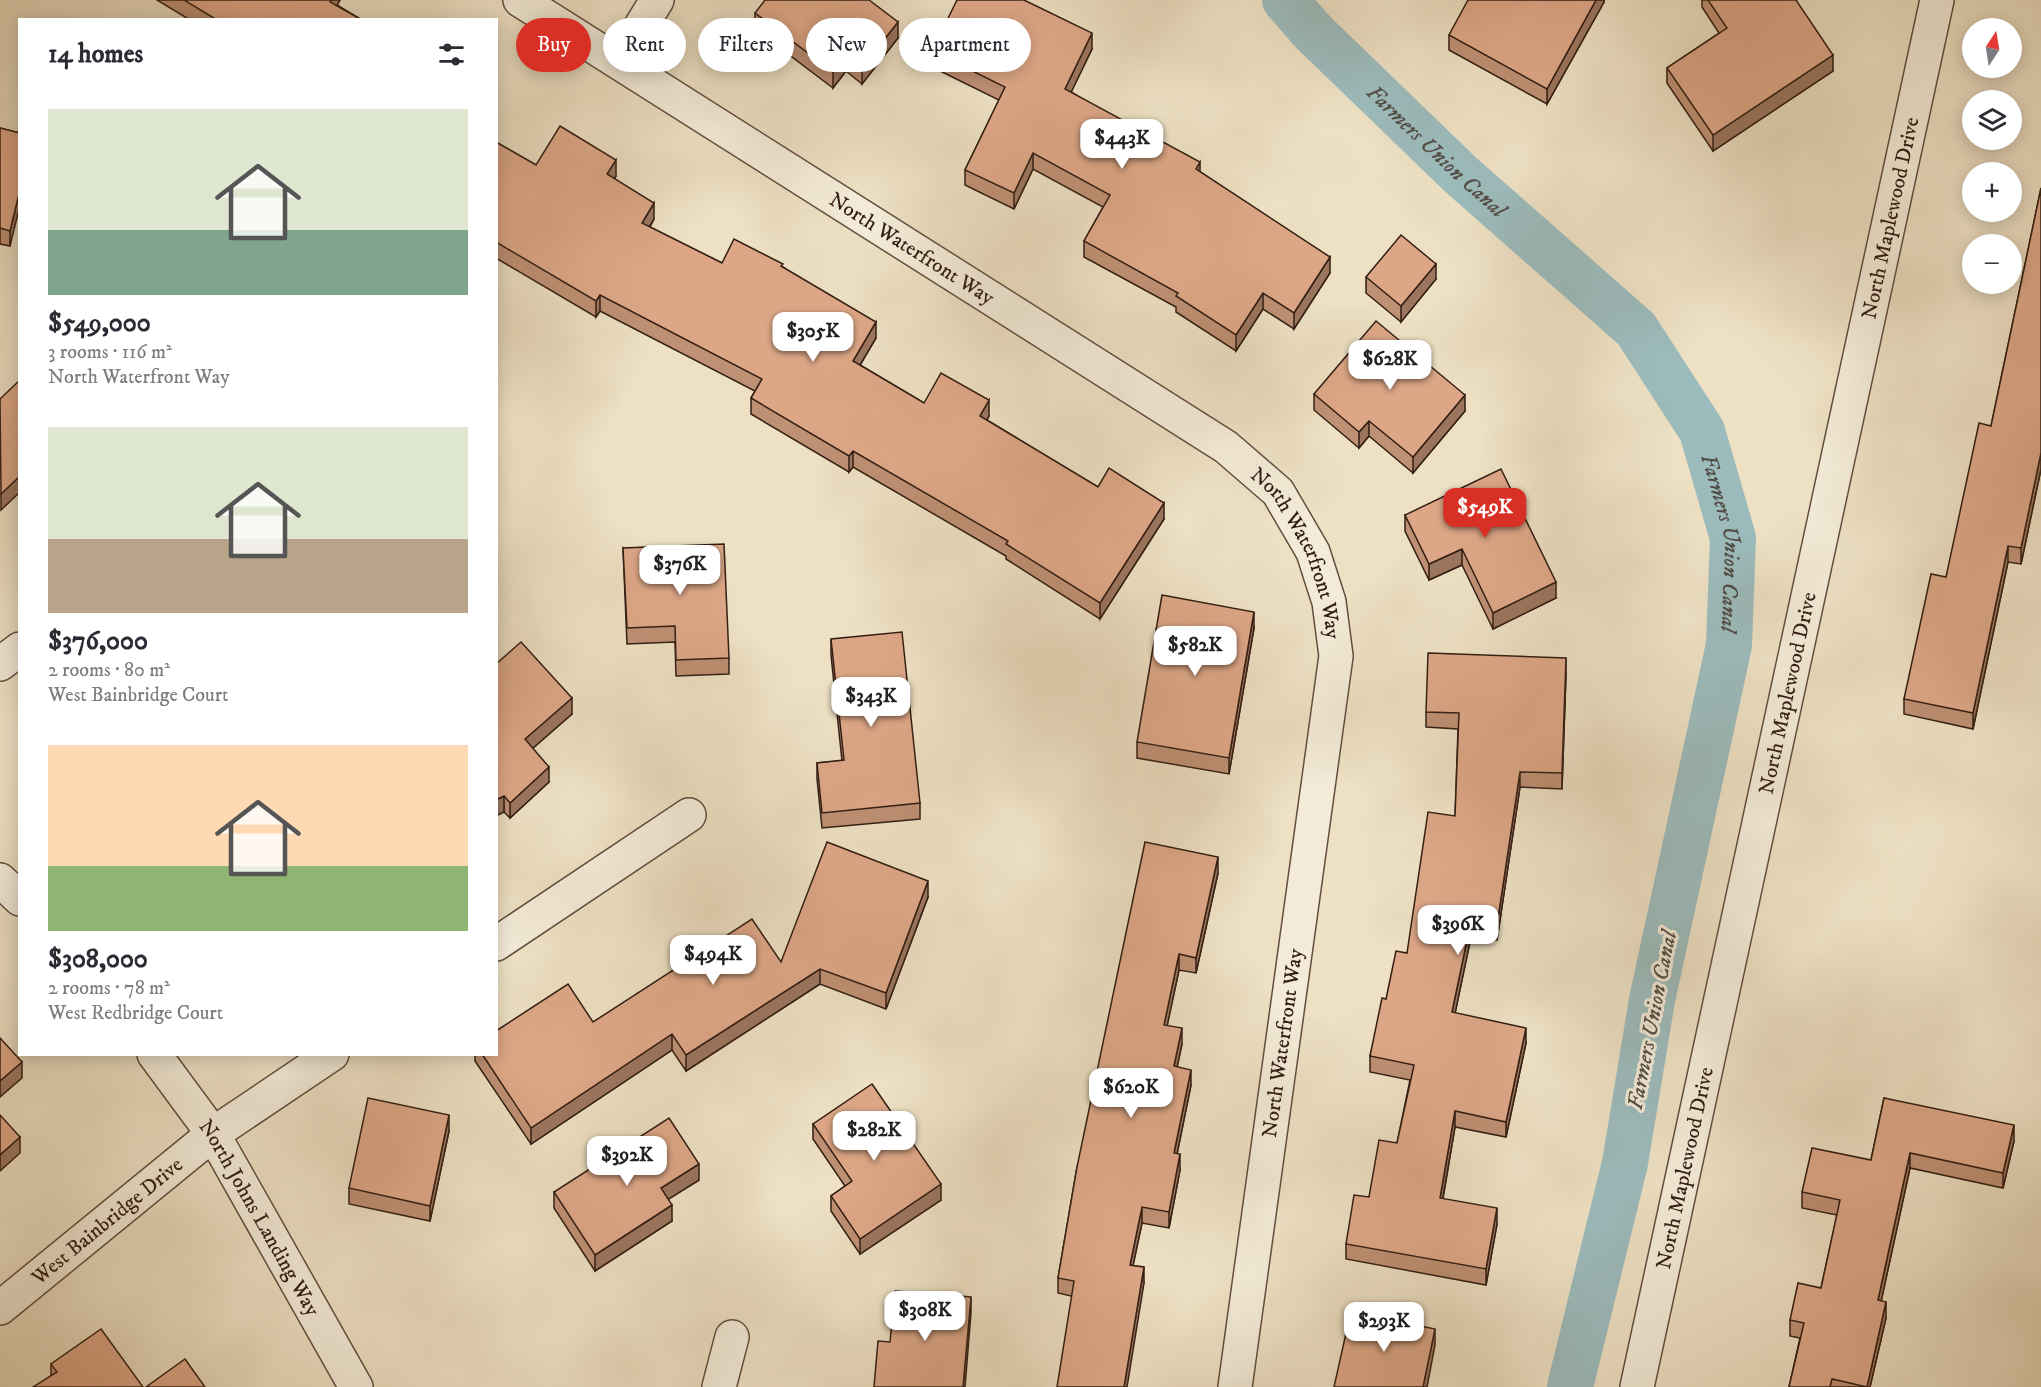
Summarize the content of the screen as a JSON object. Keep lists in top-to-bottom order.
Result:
{
  "streets": {
    "street": [
      "North Maplewood Drive",
      "North Waterfront Way",
      "North Johns Landing Way",
      "West Bainbridge Drive"
    ]
  },
  "crossings": [
    ["North Johns Landing Way", "West Bainbridge Drive"]
  ],
  "water": ["Farmers Union Canal"],
  "north": "top",
  "page": {
    "map_buttons": ["+", "−"],
    "chip": [
      "Buy",
      "Rent",
      "Filters",
      "New",
      "Apartment"
    ],
    "heading": "14 homes",
    "list": [
      {
        "name": "$549,000",
        "note": "3 rooms · 116 m² · North Waterfront Way"
      },
      {
        "name": "$376,000",
        "note": "2 rooms · 80 m² · West Bainbridge Court"
      },
      {
        "name": "$308,000",
        "note": "2 rooms · 78 m² · West Redbridge Court"
      }
    ],
    "price": [
      "$443K",
      "$305K",
      "$628K",
      "$549K",
      "$376K",
      "$582K",
      "$343K",
      "$396K",
      "$494K",
      "$620K",
      "$282K",
      "$392K",
      "$308K",
      "$293K"
    ]
  }
}
